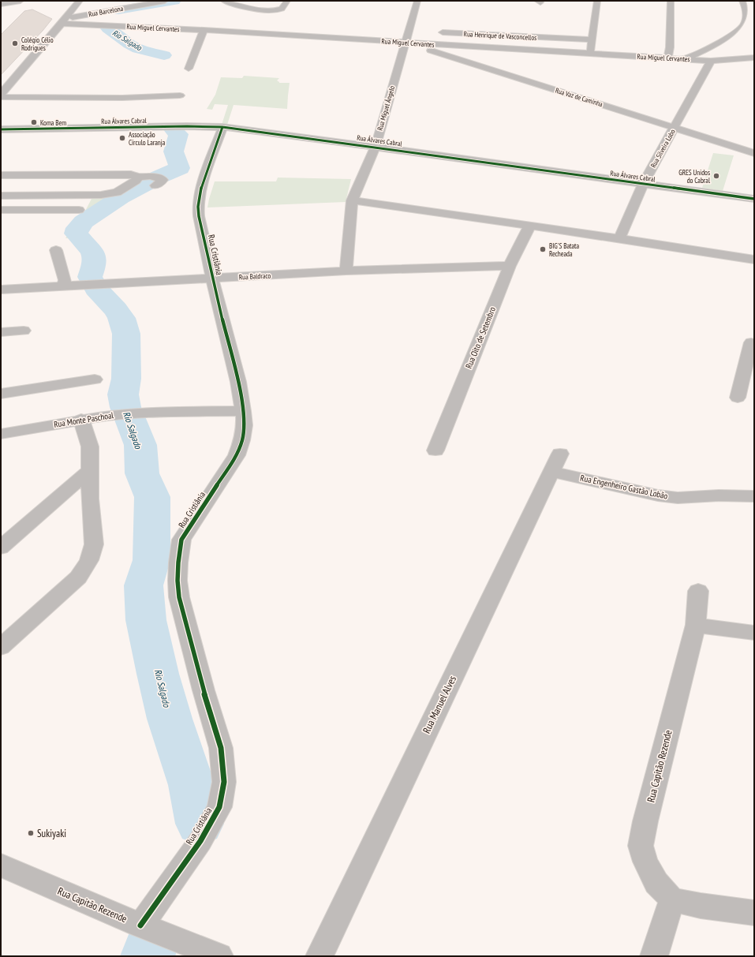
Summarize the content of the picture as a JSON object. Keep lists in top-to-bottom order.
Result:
{
  "streets": {
    "street": [
      "Rua Barcelona",
      "Rua Miguel Cervantes",
      "Rua Henrique de Vasconcellos",
      "Rua Vaz de Caminha",
      "Rua Miguel Ângelo",
      "Rua Álvares Cabral",
      "Rua Silveira Lobo",
      "Rua Cristiânia",
      "Rua Baldraco",
      "Rua Oito de Setembro",
      "Rua Monte Paschoal",
      "Rua Engenheiro Gastão Lobão",
      "Rua Manuel Alves",
      "Rua Capitão Rezende"
    ]
  },
  "crossings": [
    ["Rua Barcelona", "Rua Miguel Cervantes"],
    ["Rua Miguel Cervantes", "Rua Vaz de Caminha"],
    ["Rua Miguel Cervantes", "Rua Miguel Ângelo"],
    ["Rua Miguel Cervantes", "Rua Silveira Lobo"],
    ["Rua Vaz de Caminha", "Rua Miguel Ângelo"],
    ["Rua Vaz de Caminha", "Rua Silveira Lobo"],
    ["Rua Miguel Ângelo", "Rua Álvares Cabral"],
    ["Rua Miguel Ângelo", "Rua Baldraco"],
    ["Rua Álvares Cabral", "Rua Silveira Lobo"],
    ["Rua Álvares Cabral", "Rua Cristiânia"],
    ["Rua Cristiânia", "Rua Baldraco"],
    ["Rua Cristiânia", "Rua Monte Paschoal"],
    ["Rua Cristiânia", "Rua Capitão Rezende"],
    ["Rua Baldraco", "Rua Oito de Setembro"],
    ["Rua Engenheiro Gastão Lobão", "Rua Manuel Alves"]
  ],
  "water": ["Rio Salgado"],
  "places": [
    "Colégio Célio Rodrigues",
    "Koma Bem",
    "Associação Círculo Laranja",
    "GRES Unidos do Cabral",
    "BIG'S Batata Recheada",
    "Sukiyaki"
  ]
}
